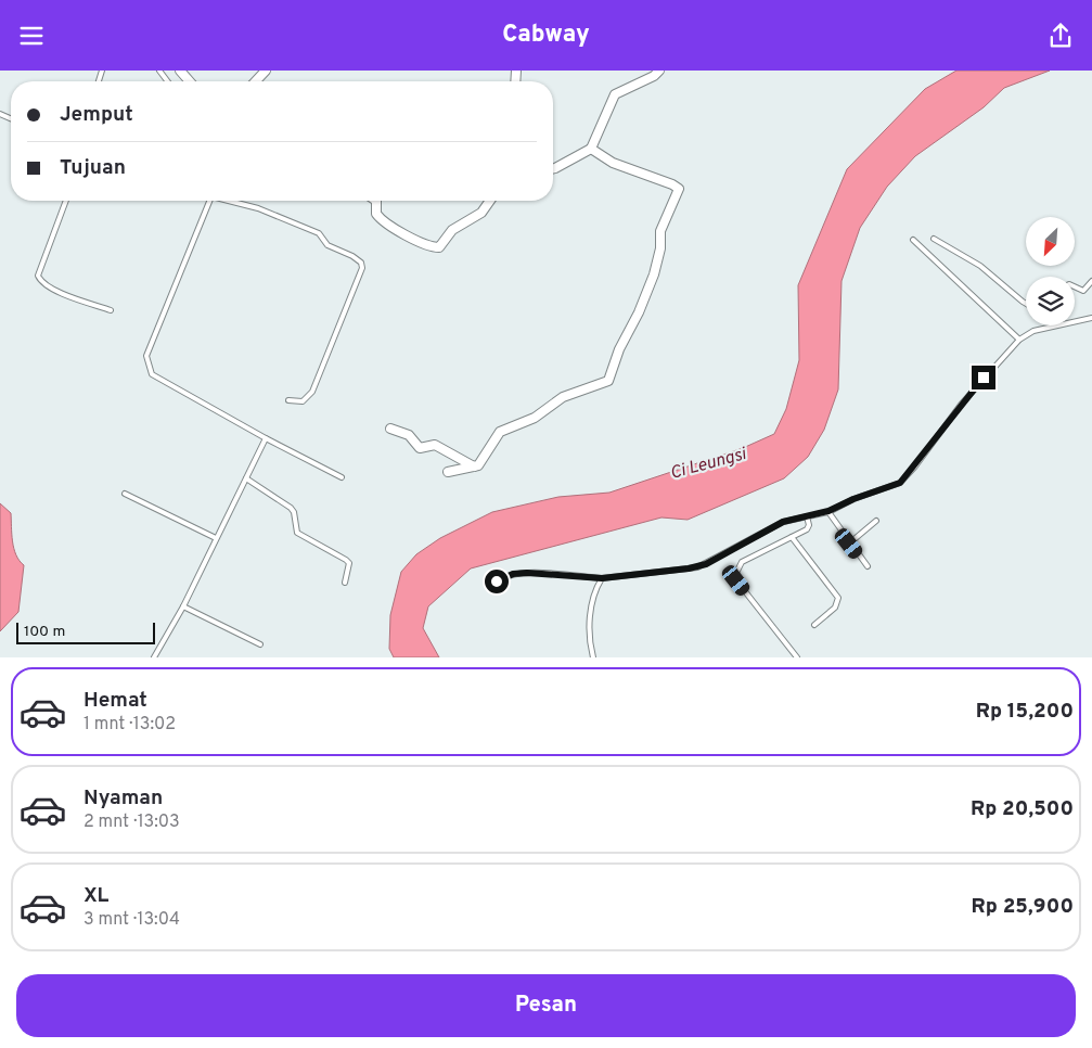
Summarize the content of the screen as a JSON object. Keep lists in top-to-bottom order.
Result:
{
  "water": ["Ci Leungsi"],
  "scale_bar": "100 m",
  "north": "bottom left",
  "page": {
    "header": "Cabway",
    "banner": ["Jemput", "Tujuan"],
    "scale": "100 m",
    "list": [
      {
        "name": "Hemat",
        "note": "1 mnt · 13:02",
        "value": "Rp 15,200"
      },
      {
        "name": "Nyaman",
        "note": "2 mnt · 13:03",
        "value": "Rp 20,500"
      },
      {
        "name": "XL",
        "note": "3 mnt · 13:04",
        "value": "Rp 25,900"
      }
    ],
    "buttons": "Pesan"
  }
}
